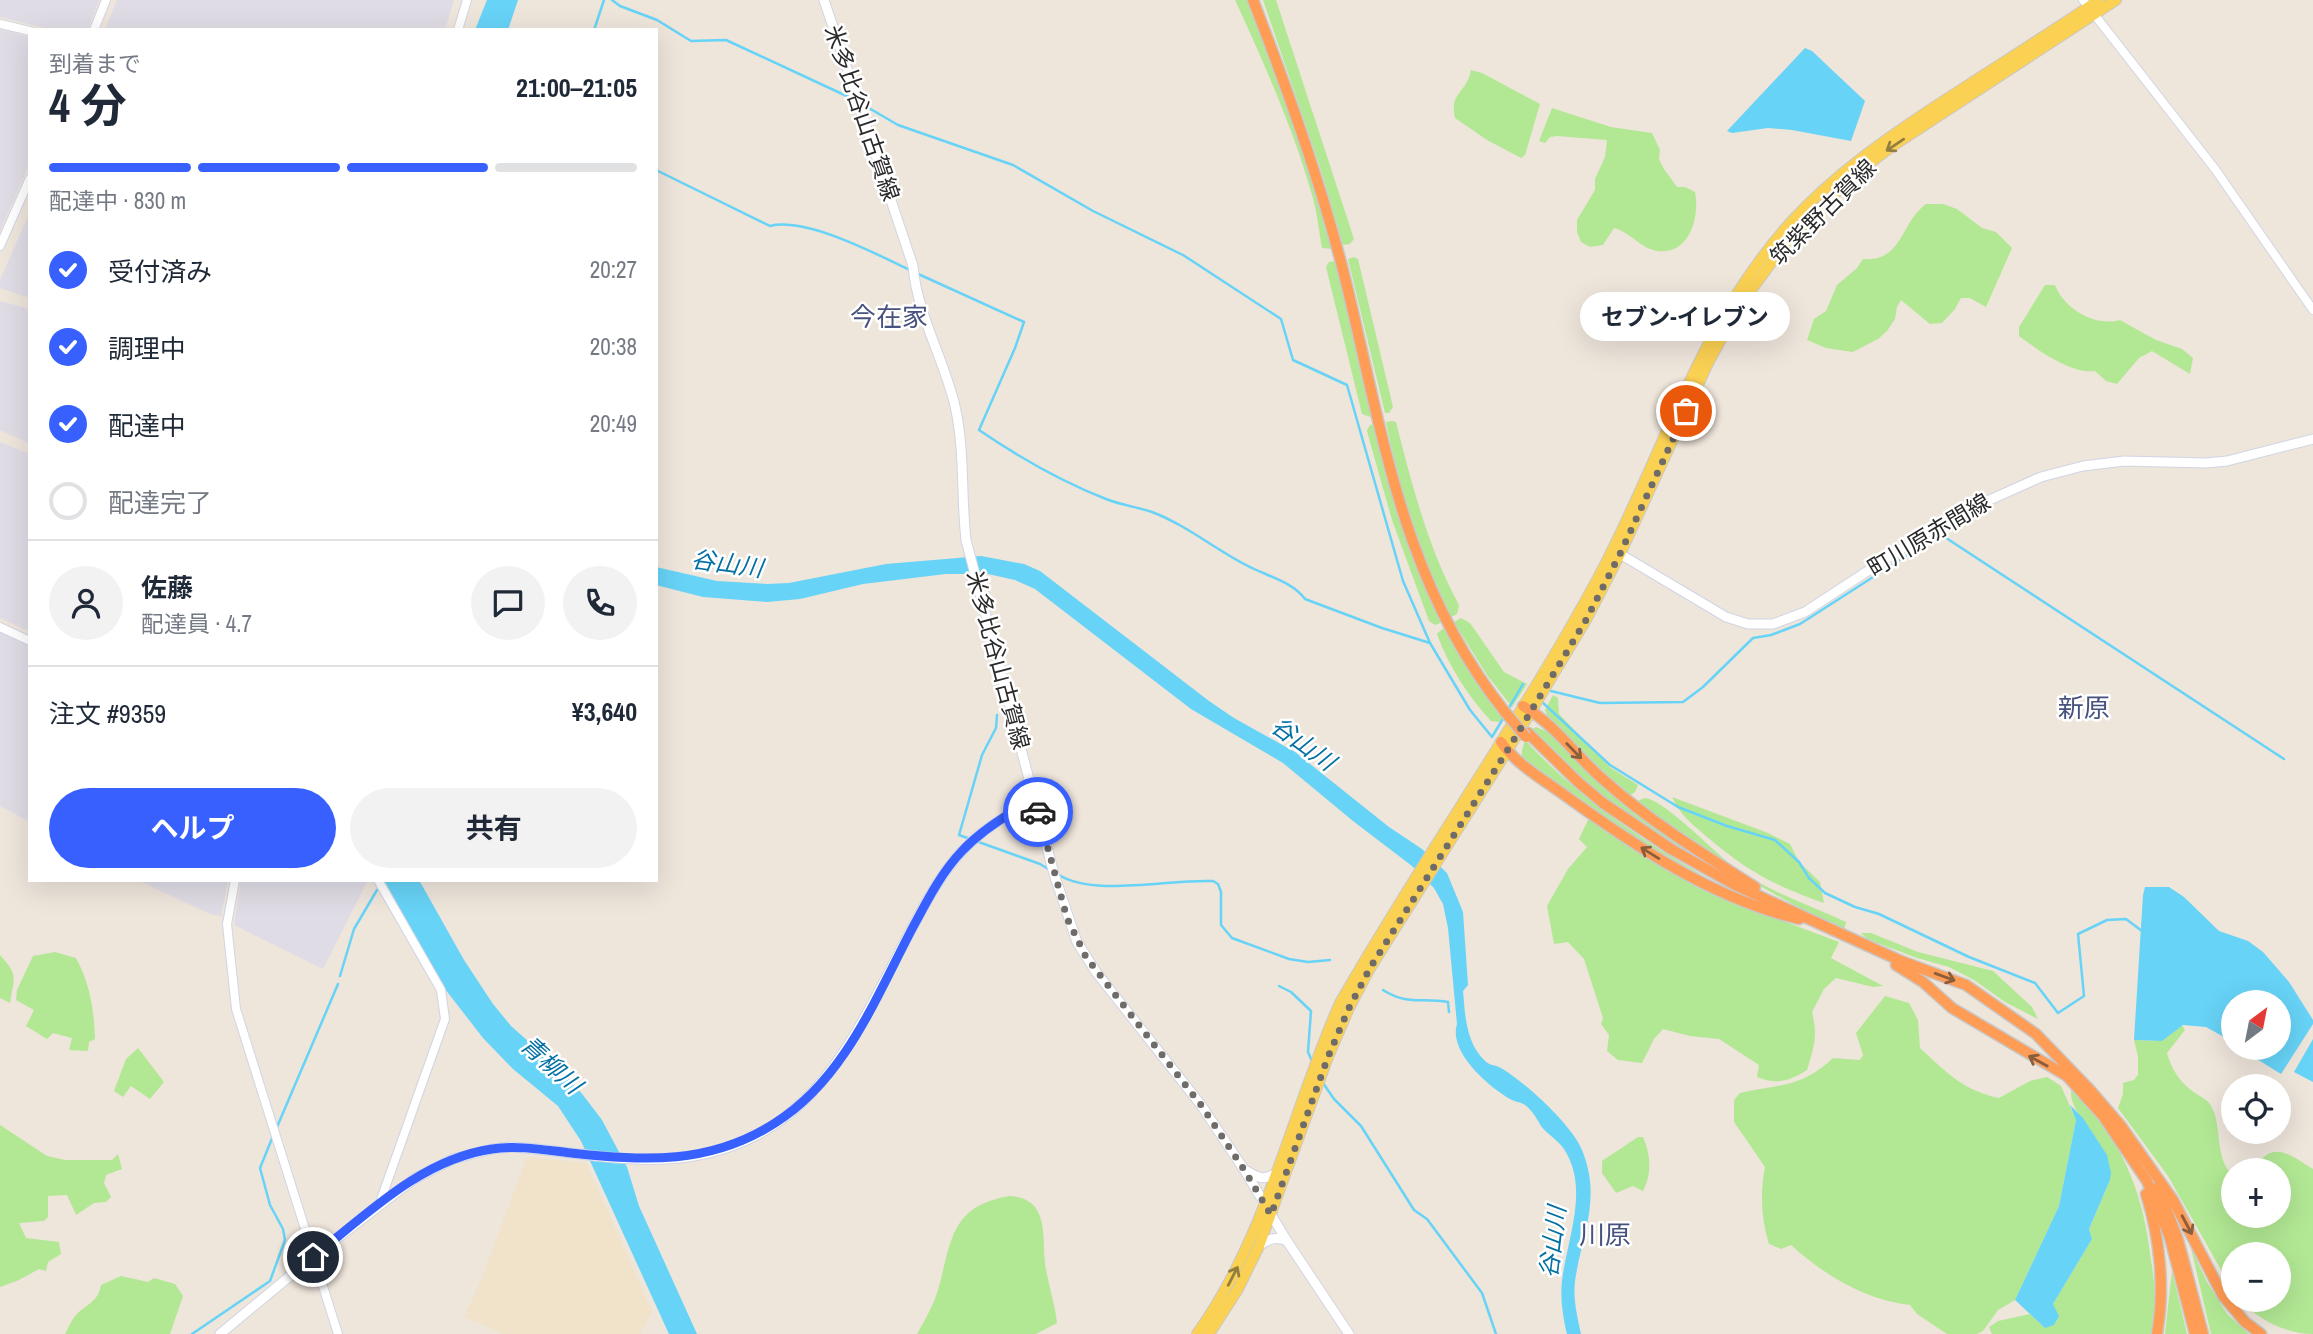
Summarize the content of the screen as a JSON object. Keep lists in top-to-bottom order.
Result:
{
  "streets": {
    "main road": ["米多比谷山古賀線", "筑紫野古賀線", "町川原赤間線"]
  },
  "crossings": [
    ["米多比谷山古賀線", "筑紫野古賀線"],
    ["筑紫野古賀線", "町川原赤間線"]
  ],
  "districts": ["今在家", "新原", "川原"],
  "water": ["谷山川", "青柳川"],
  "places": ["セブン-イレブン"],
  "north": "top right",
  "page": {
    "heading": ["4 分", "到着まで", "21:00–21:05"],
    "panel": [
      "佐藤",
      "配達員 · 4.7",
      "注文 #9359",
      "¥3,640"
    ],
    "bar": "配達中 · 830 m",
    "list": [
      ["受付済み", "20:27"],
      ["調理中", "20:38"],
      ["配達中", "20:49"],
      "配達完了"
    ],
    "bubble": "セブン-イレブン",
    "buttons": ["ヘルプ", "共有"],
    "map_buttons": ["+", "−"]
  }
}
